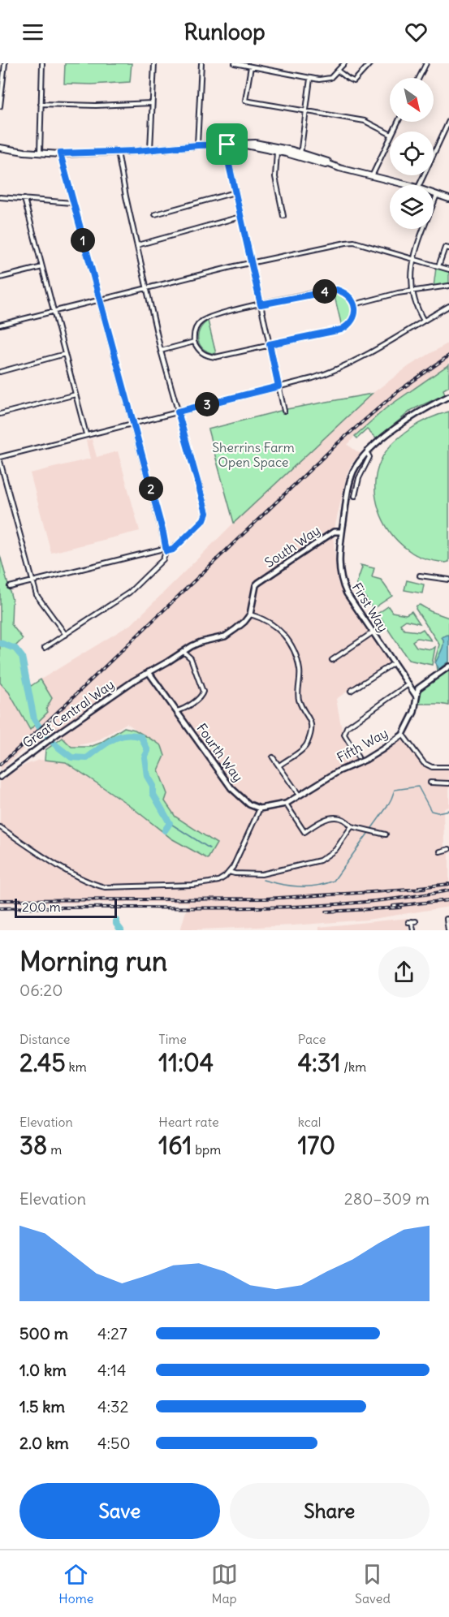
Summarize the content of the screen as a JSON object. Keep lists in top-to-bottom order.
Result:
{
  "streets": {
    "main road": [
      "South Way",
      "First Way",
      "Great Central Way",
      "Fifth Way",
      "Fourth Way"
    ]
  },
  "crossings": [
    ["South Way", "First Way"],
    ["Great Central Way", "Fourth Way"]
  ],
  "parks": ["Sherrins Farm Open Space"],
  "scale_bar": "200 m",
  "north": "bottom right",
  "page": {
    "header": "Runloop",
    "pins": [
      "1",
      "4",
      "3",
      "2"
    ],
    "scale": "200 m",
    "heading": ["Morning run", "06:20"],
    "stats": [
      ["Distance", "2.45 km"],
      ["Time", "11:04"],
      ["Pace", "4:31 /km"],
      ["Elevation", "38 m"],
      ["Heart rate", "161 bpm"],
      ["kcal", "170"]
    ],
    "chart": ["Elevation", "280–309 m"],
    "list": [
      {
        "name": "500 m",
        "note": "4:27"
      },
      {
        "name": "1.0 km",
        "note": "4:14"
      },
      {
        "name": "1.5 km",
        "note": "4:32"
      },
      {
        "name": "2.0 km",
        "note": "4:50"
      }
    ],
    "buttons": ["Save", "Share"],
    "tabs": ["Home", "Map", "Saved"]
  }
}
